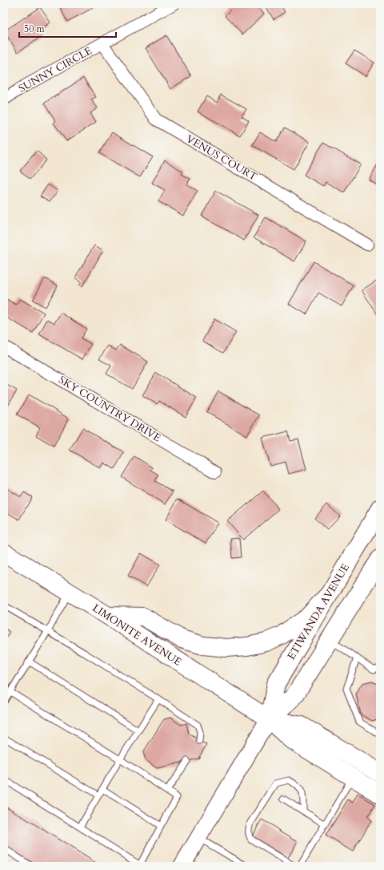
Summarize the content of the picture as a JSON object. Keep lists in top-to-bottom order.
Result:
{
  "streets": {
    "main road": ["ETIWANDA AVENUE", "LIMONITE AVENUE"],
    "street": ["SUNNY CIRCLE", "VENUS COURT", "SKY COUNTRY DRIVE"]
  },
  "crossings": [
    ["SUNNY CIRCLE", "VENUS COURT"],
    ["ETIWANDA AVENUE", "LIMONITE AVENUE"]
  ],
  "scale_bar": "50 m"
}
